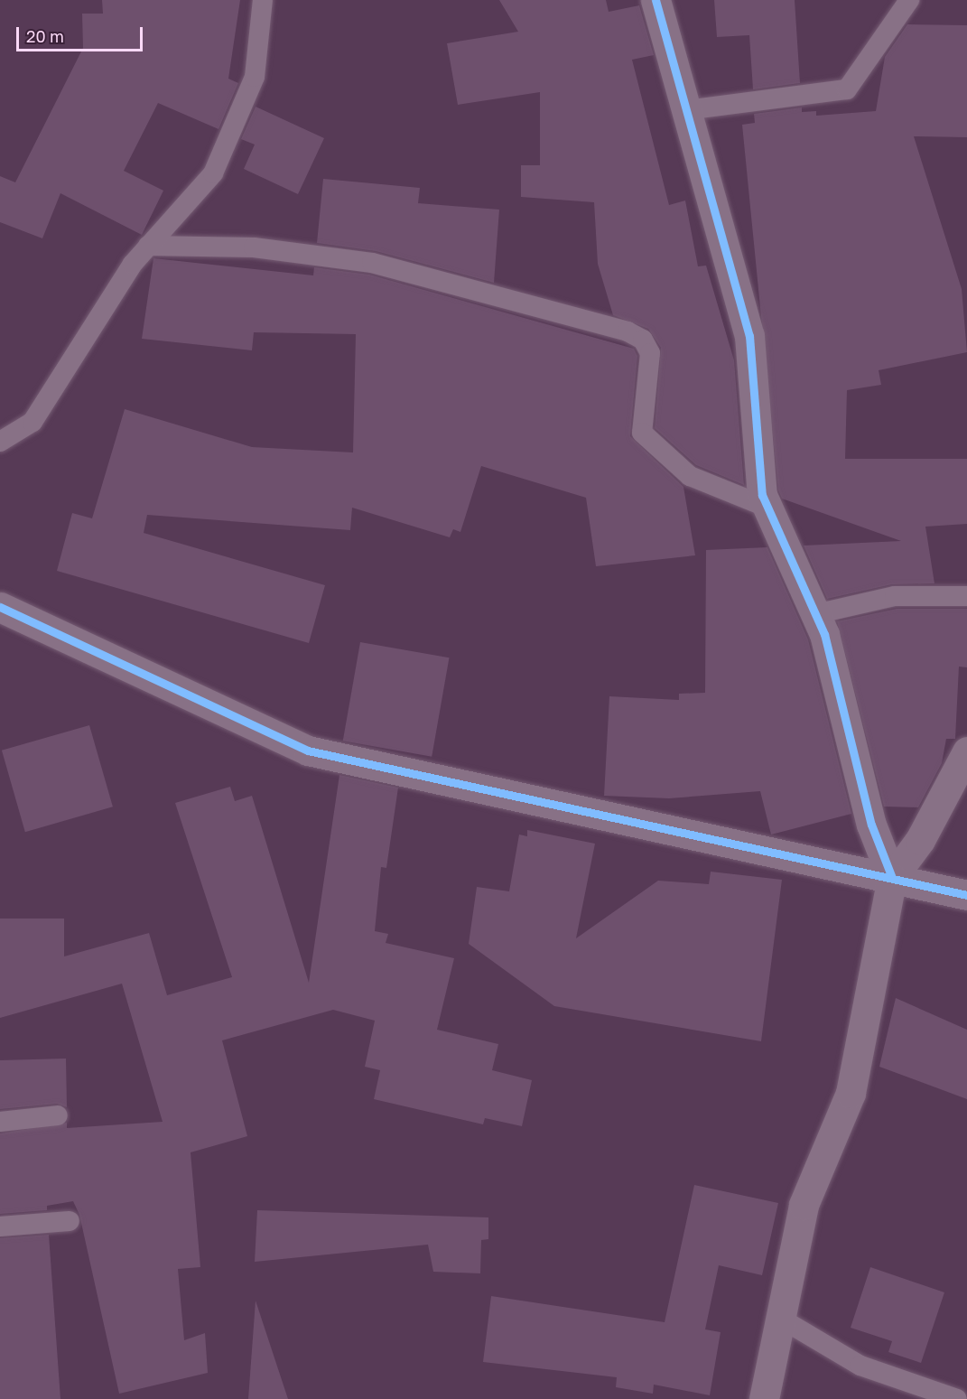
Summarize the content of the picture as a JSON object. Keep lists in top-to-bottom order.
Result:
{
  "scale_bar": "20 m"
}
